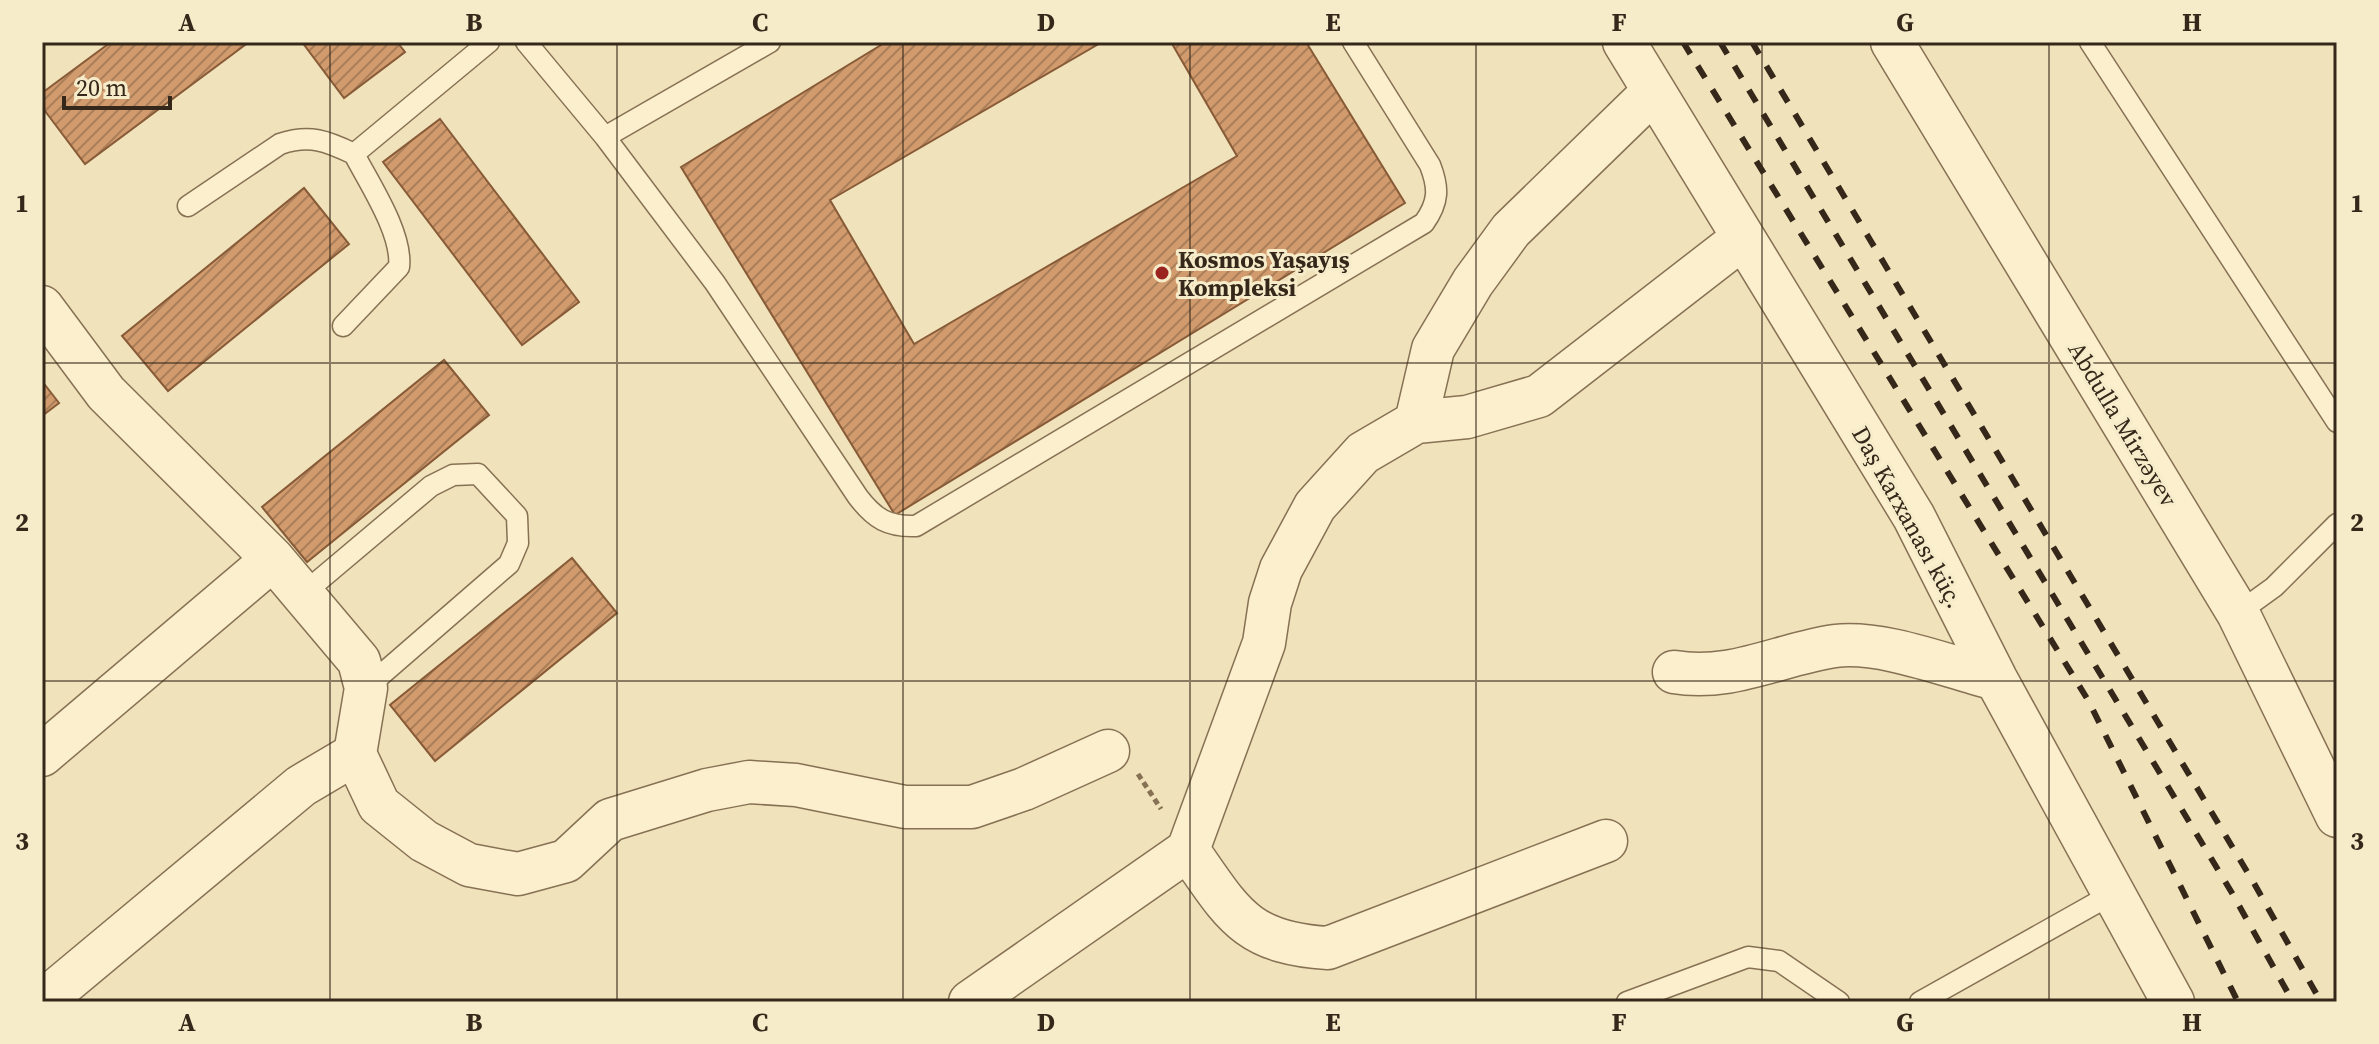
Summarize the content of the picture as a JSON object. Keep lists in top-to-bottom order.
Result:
{
  "streets": {
    "street": ["Abdulla Mirzəyev", "Daş Karxanası küç."]
  },
  "places": ["Kosmos Yaşayış Kompleksi"],
  "scale_bar": "20 m",
  "grid": {
    "columns": [
      "A",
      "B",
      "C",
      "D",
      "E",
      "F",
      "G",
      "H"
    ],
    "rows": ["1", "2", "3"]
  }
}
